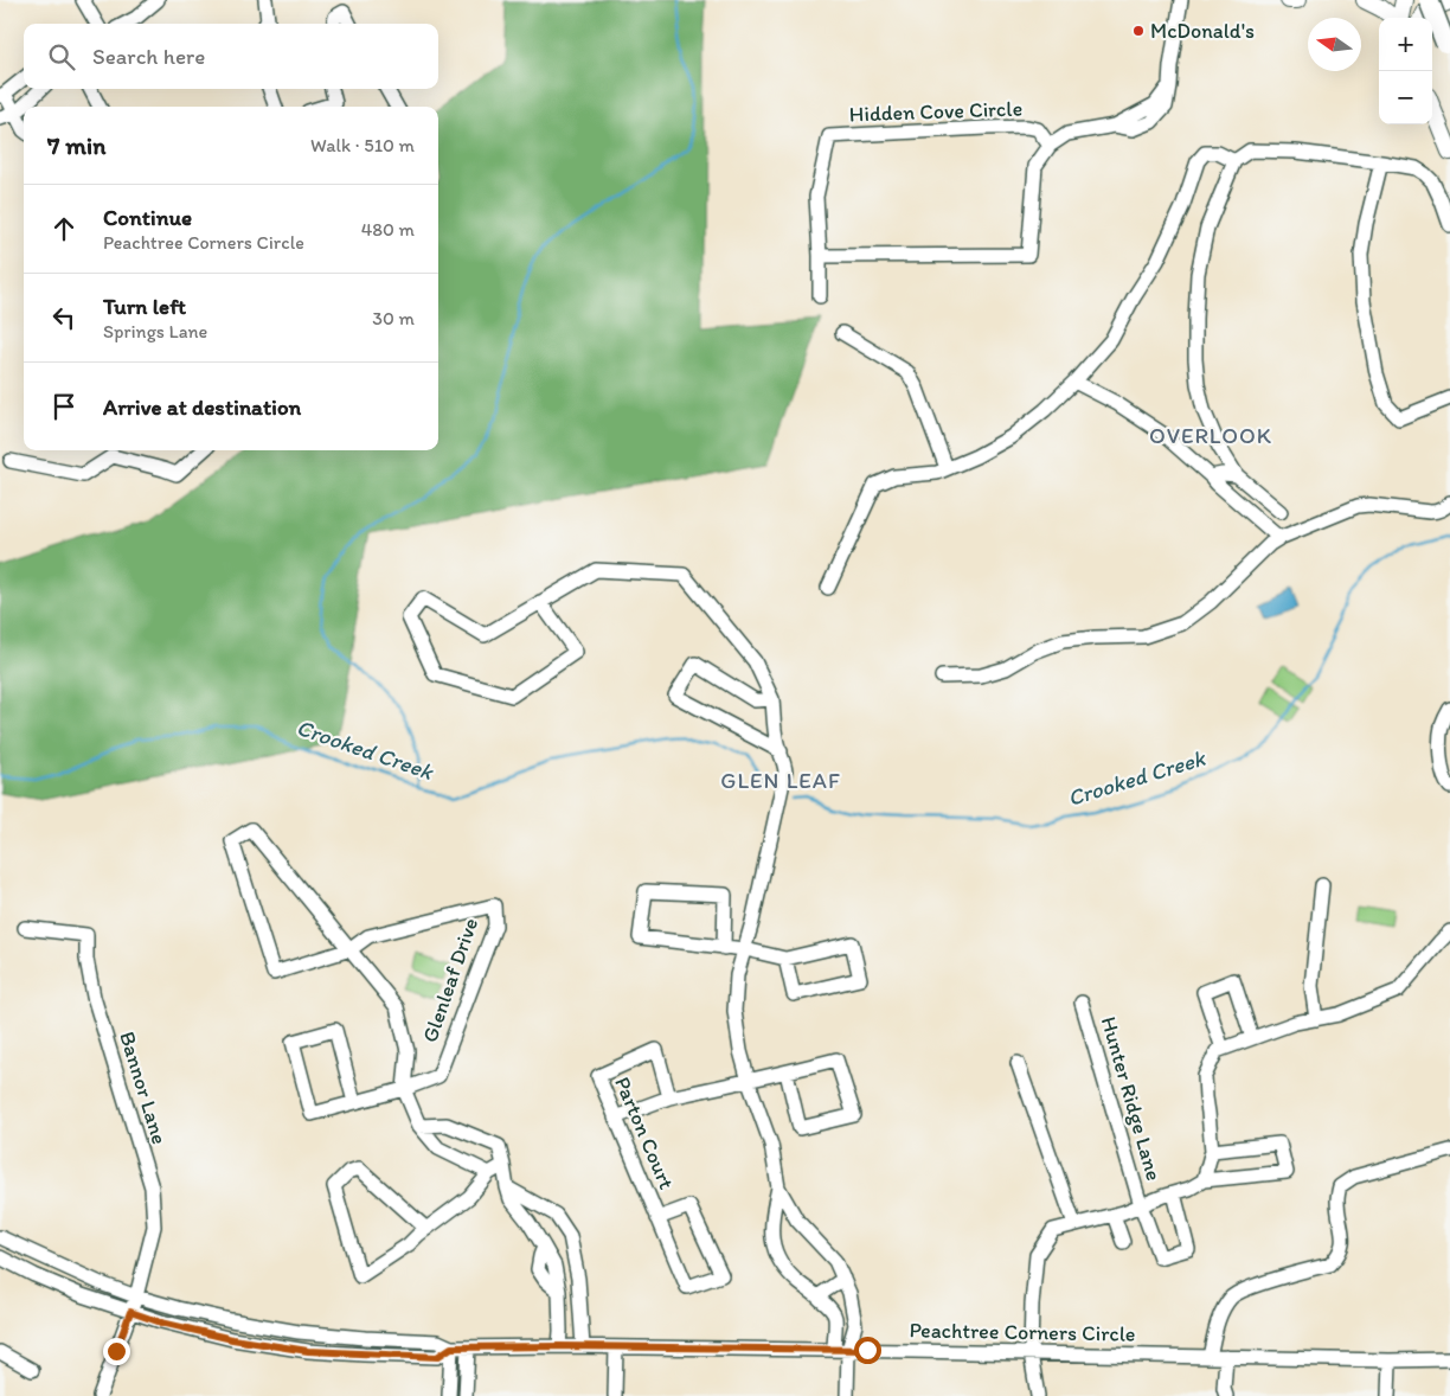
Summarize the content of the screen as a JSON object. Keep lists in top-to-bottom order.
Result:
{
  "streets": {
    "street": [
      "Hidden Cove Circle",
      "Glenleaf Drive",
      "Bannor Lane",
      "Hunter Ridge Lane",
      "Parton Court",
      "Peachtree Corners Circle"
    ]
  },
  "crossings": [
    ["Bannor Lane", "Peachtree Corners Circle"],
    ["Hunter Ridge Lane", "Peachtree Corners Circle"]
  ],
  "districts": ["OVERLOOK", "GLEN LEAF"],
  "water": ["Crooked Creek"],
  "places": ["McDonald's"],
  "north": "left",
  "page": {
    "map_buttons": ["+", "−"],
    "search": "Search here",
    "heading": ["7 min", "Walk · 510 m"],
    "list": [
      ["Continue", "Peachtree Corners Circle", "480 m"],
      ["Turn left", "Springs Lane", "30 m"],
      "Arrive at destination"
    ]
  }
}
